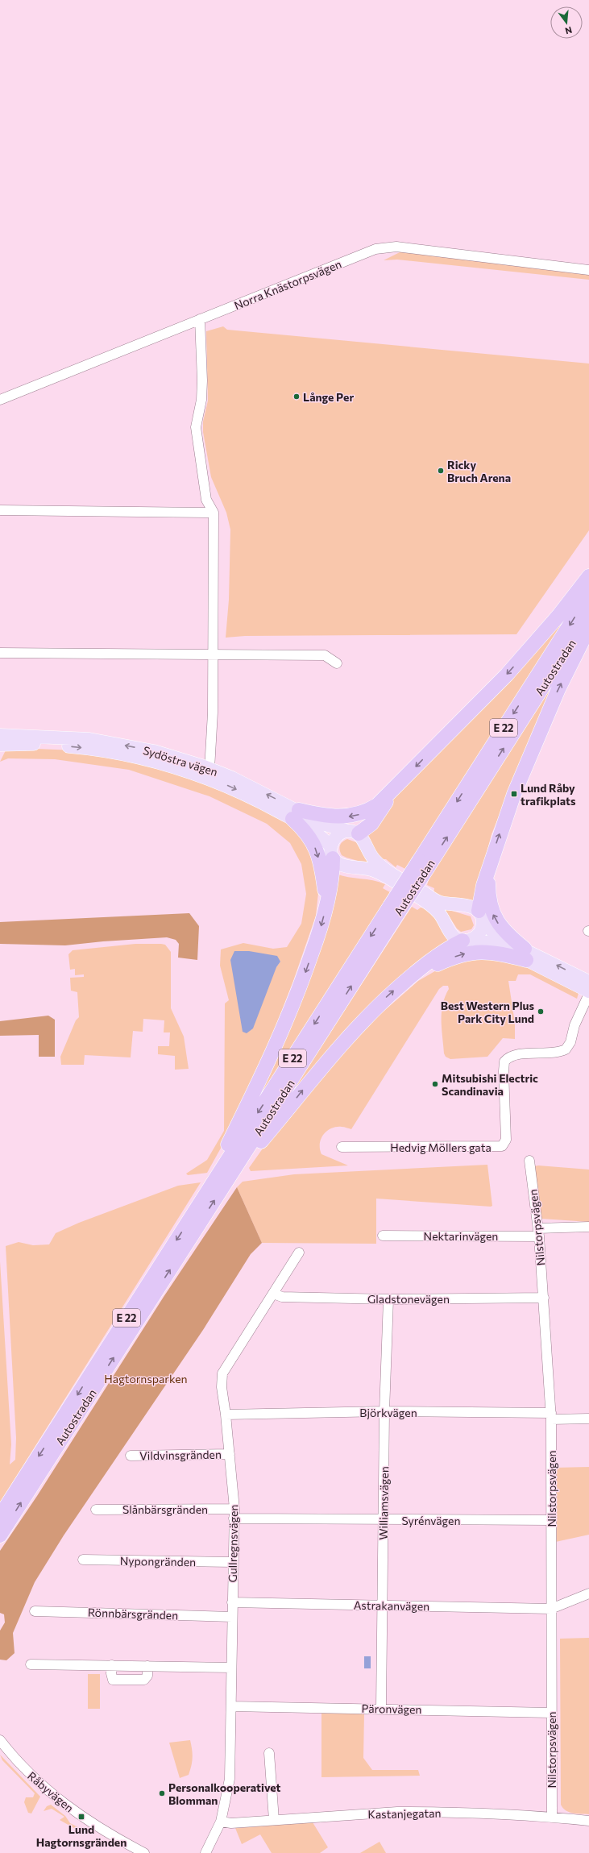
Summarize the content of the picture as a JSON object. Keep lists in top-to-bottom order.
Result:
{
  "streets": {
    "highway": ["Autostradan", "E 22"],
    "main road": ["Sydöstra vägen"],
    "street": [
      "Norra Knästorpsvägen",
      "Hedvig Möllers gata",
      "Nilstorpsvägen",
      "Nektarinvägen",
      "Gladstonevägen",
      "Björkvägen",
      "Vildvinsgränden",
      "Williamsvägen",
      "Slånbärsgränden",
      "Syrénvägen",
      "Gullregnsvägen",
      "Nypongränden",
      "Astrakanvägen",
      "Rönnbärsgränden",
      "Päronvägen",
      "Råbyvägen",
      "Kastanjegatan"
    ]
  },
  "crossings": [
    ["Nilstorpsvägen", "Nektarinvägen"],
    ["Nilstorpsvägen", "Gladstonevägen"],
    ["Nilstorpsvägen", "Björkvägen"],
    ["Nilstorpsvägen", "Syrénvägen"],
    ["Nilstorpsvägen", "Astrakanvägen"],
    ["Nilstorpsvägen", "Päronvägen"],
    ["Nilstorpsvägen", "Kastanjegatan"],
    ["Gladstonevägen", "Williamsvägen"],
    ["Gladstonevägen", "Gullregnsvägen"],
    ["Björkvägen", "Williamsvägen"],
    ["Björkvägen", "Gullregnsvägen"],
    ["Vildvinsgränden", "Gullregnsvägen"],
    ["Williamsvägen", "Syrénvägen"],
    ["Williamsvägen", "Astrakanvägen"],
    ["Williamsvägen", "Päronvägen"],
    ["Slånbärsgränden", "Syrénvägen"],
    ["Slånbärsgränden", "Gullregnsvägen"],
    ["Syrénvägen", "Gullregnsvägen"],
    ["Gullregnsvägen", "Nypongränden"],
    ["Gullregnsvägen", "Astrakanvägen"],
    ["Gullregnsvägen", "Rönnbärsgränden"],
    ["Gullregnsvägen", "Päronvägen"],
    ["Gullregnsvägen", "Kastanjegatan"]
  ],
  "parks": ["Hagtornsparken"],
  "places": {
    "other": [
      "Långe Per",
      "Ricky Bruch Arena",
      "Best Western Plus Park City Lund",
      "Mitsubishi Electric Scandinavia",
      "Personalkooperativet Blomman"
    ],
    "transit": ["Lund Råby trafikplats", "Lund Hagtornsgränden"]
  },
  "north": "bottom"
}
